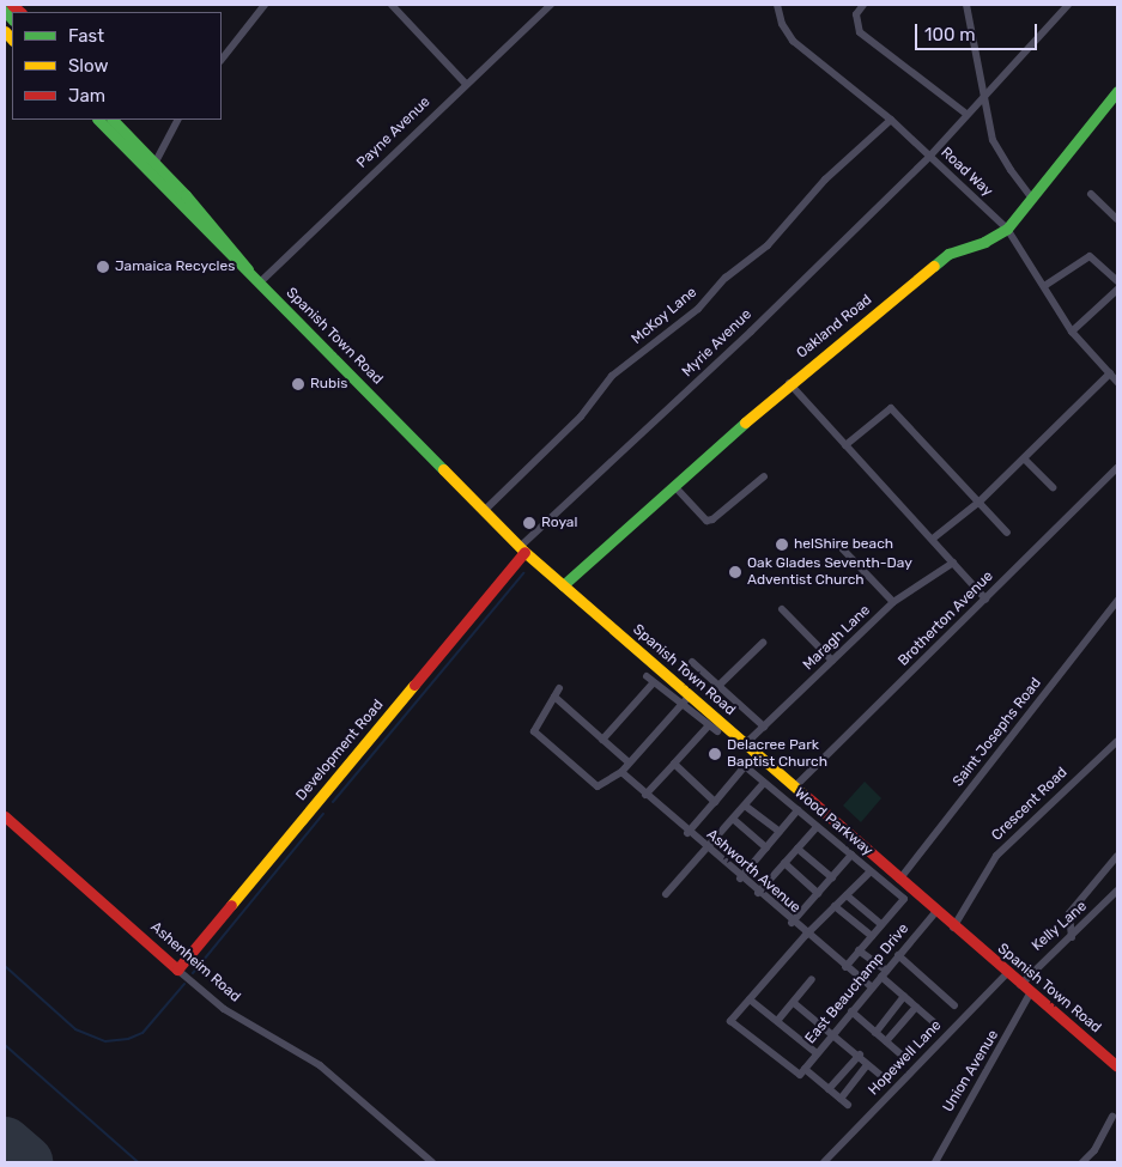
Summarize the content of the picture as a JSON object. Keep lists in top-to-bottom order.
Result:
{
  "streets": {
    "main road": [
      "Oakland Road",
      "Spanish Town Road",
      "Development Road",
      "Ashenheim Road"
    ],
    "street": [
      "Payne Avenue",
      "Road Way",
      "McKoy Lane",
      "Myrie Avenue",
      "Brotherton Avenue",
      "Maragh Lane",
      "Saint Josephs Road",
      "Crescent Road",
      "Wood Parkway",
      "Ashworth Avenue",
      "Kelly Lane",
      "East Beauchamp Drive",
      "Hopewell Lane",
      "Union Avenue"
    ]
  },
  "crossings": [
    ["Payne Avenue", "Spanish Town Road"],
    ["Road Way", "McKoy Lane"],
    ["Road Way", "Oakland Road"],
    ["Road Way", "Myrie Avenue"],
    ["McKoy Lane", "Spanish Town Road"],
    ["Oakland Road", "Spanish Town Road"],
    ["Spanish Town Road", "Myrie Avenue"],
    ["Spanish Town Road", "Brotherton Avenue"],
    ["Spanish Town Road", "Maragh Lane"],
    ["Spanish Town Road", "Saint Josephs Road"],
    ["Spanish Town Road", "Development Road"],
    ["Spanish Town Road", "Crescent Road"],
    ["Spanish Town Road", "Kelly Lane"],
    ["Spanish Town Road", "East Beauchamp Drive"],
    ["Spanish Town Road", "Hopewell Lane"],
    ["Spanish Town Road", "Union Avenue"],
    ["Myrie Avenue", "Development Road"],
    ["Development Road", "Ashenheim Road"],
    ["Ashworth Avenue", "East Beauchamp Drive"]
  ],
  "places": [
    "Jamaica Recycles",
    "Rubis",
    "Royal",
    "helShire beach",
    "Oak Glades Seventh-Day Adventist Church",
    "Delacree Park Baptist Church"
  ],
  "legend": ["Fast", "Slow", "Jam"],
  "scale_bar": "100 m"
}
